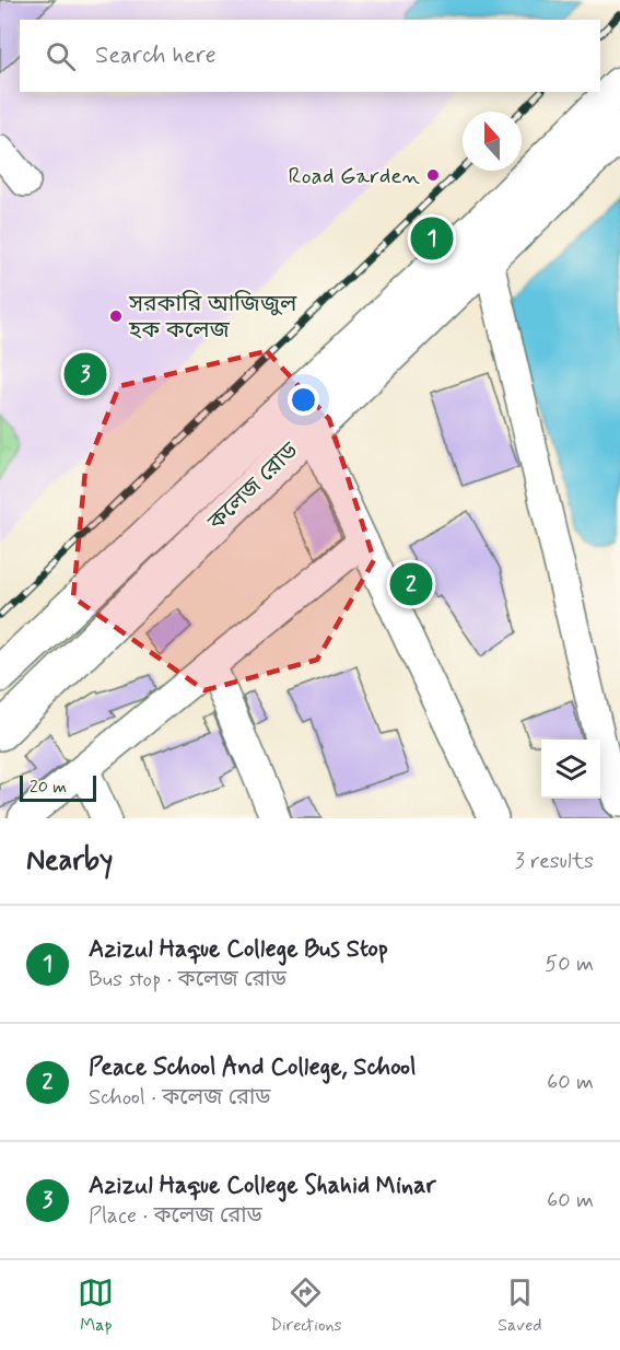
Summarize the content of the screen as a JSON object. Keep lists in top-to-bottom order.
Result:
{
  "streets": {
    "highway": ["কলেজ রোড"]
  },
  "places": ["Road Garden", "সরকারি আজিজুল হক কলেজ"],
  "scale_bar": "20 m",
  "north": "top",
  "page": {
    "search": "Search here",
    "pins": ["1", "3", "2"],
    "scale": "20 m",
    "heading": ["Nearby", "3 results"],
    "list": [
      {
        "mark": "1",
        "name": "Azizul Haque College Bus Stop",
        "note": "Bus stop · কলেজ রোড",
        "value": "50 m"
      },
      {
        "mark": "2",
        "name": "Peace School And College, School",
        "note": "School · কলেজ রোড",
        "value": "60 m"
      },
      {
        "mark": "3",
        "name": "Azizul Haque College Shahid Minar",
        "note": "Place · কলেজ রোড",
        "value": "60 m"
      }
    ],
    "nav": ["Map", "Directions", "Saved"]
  }
}
